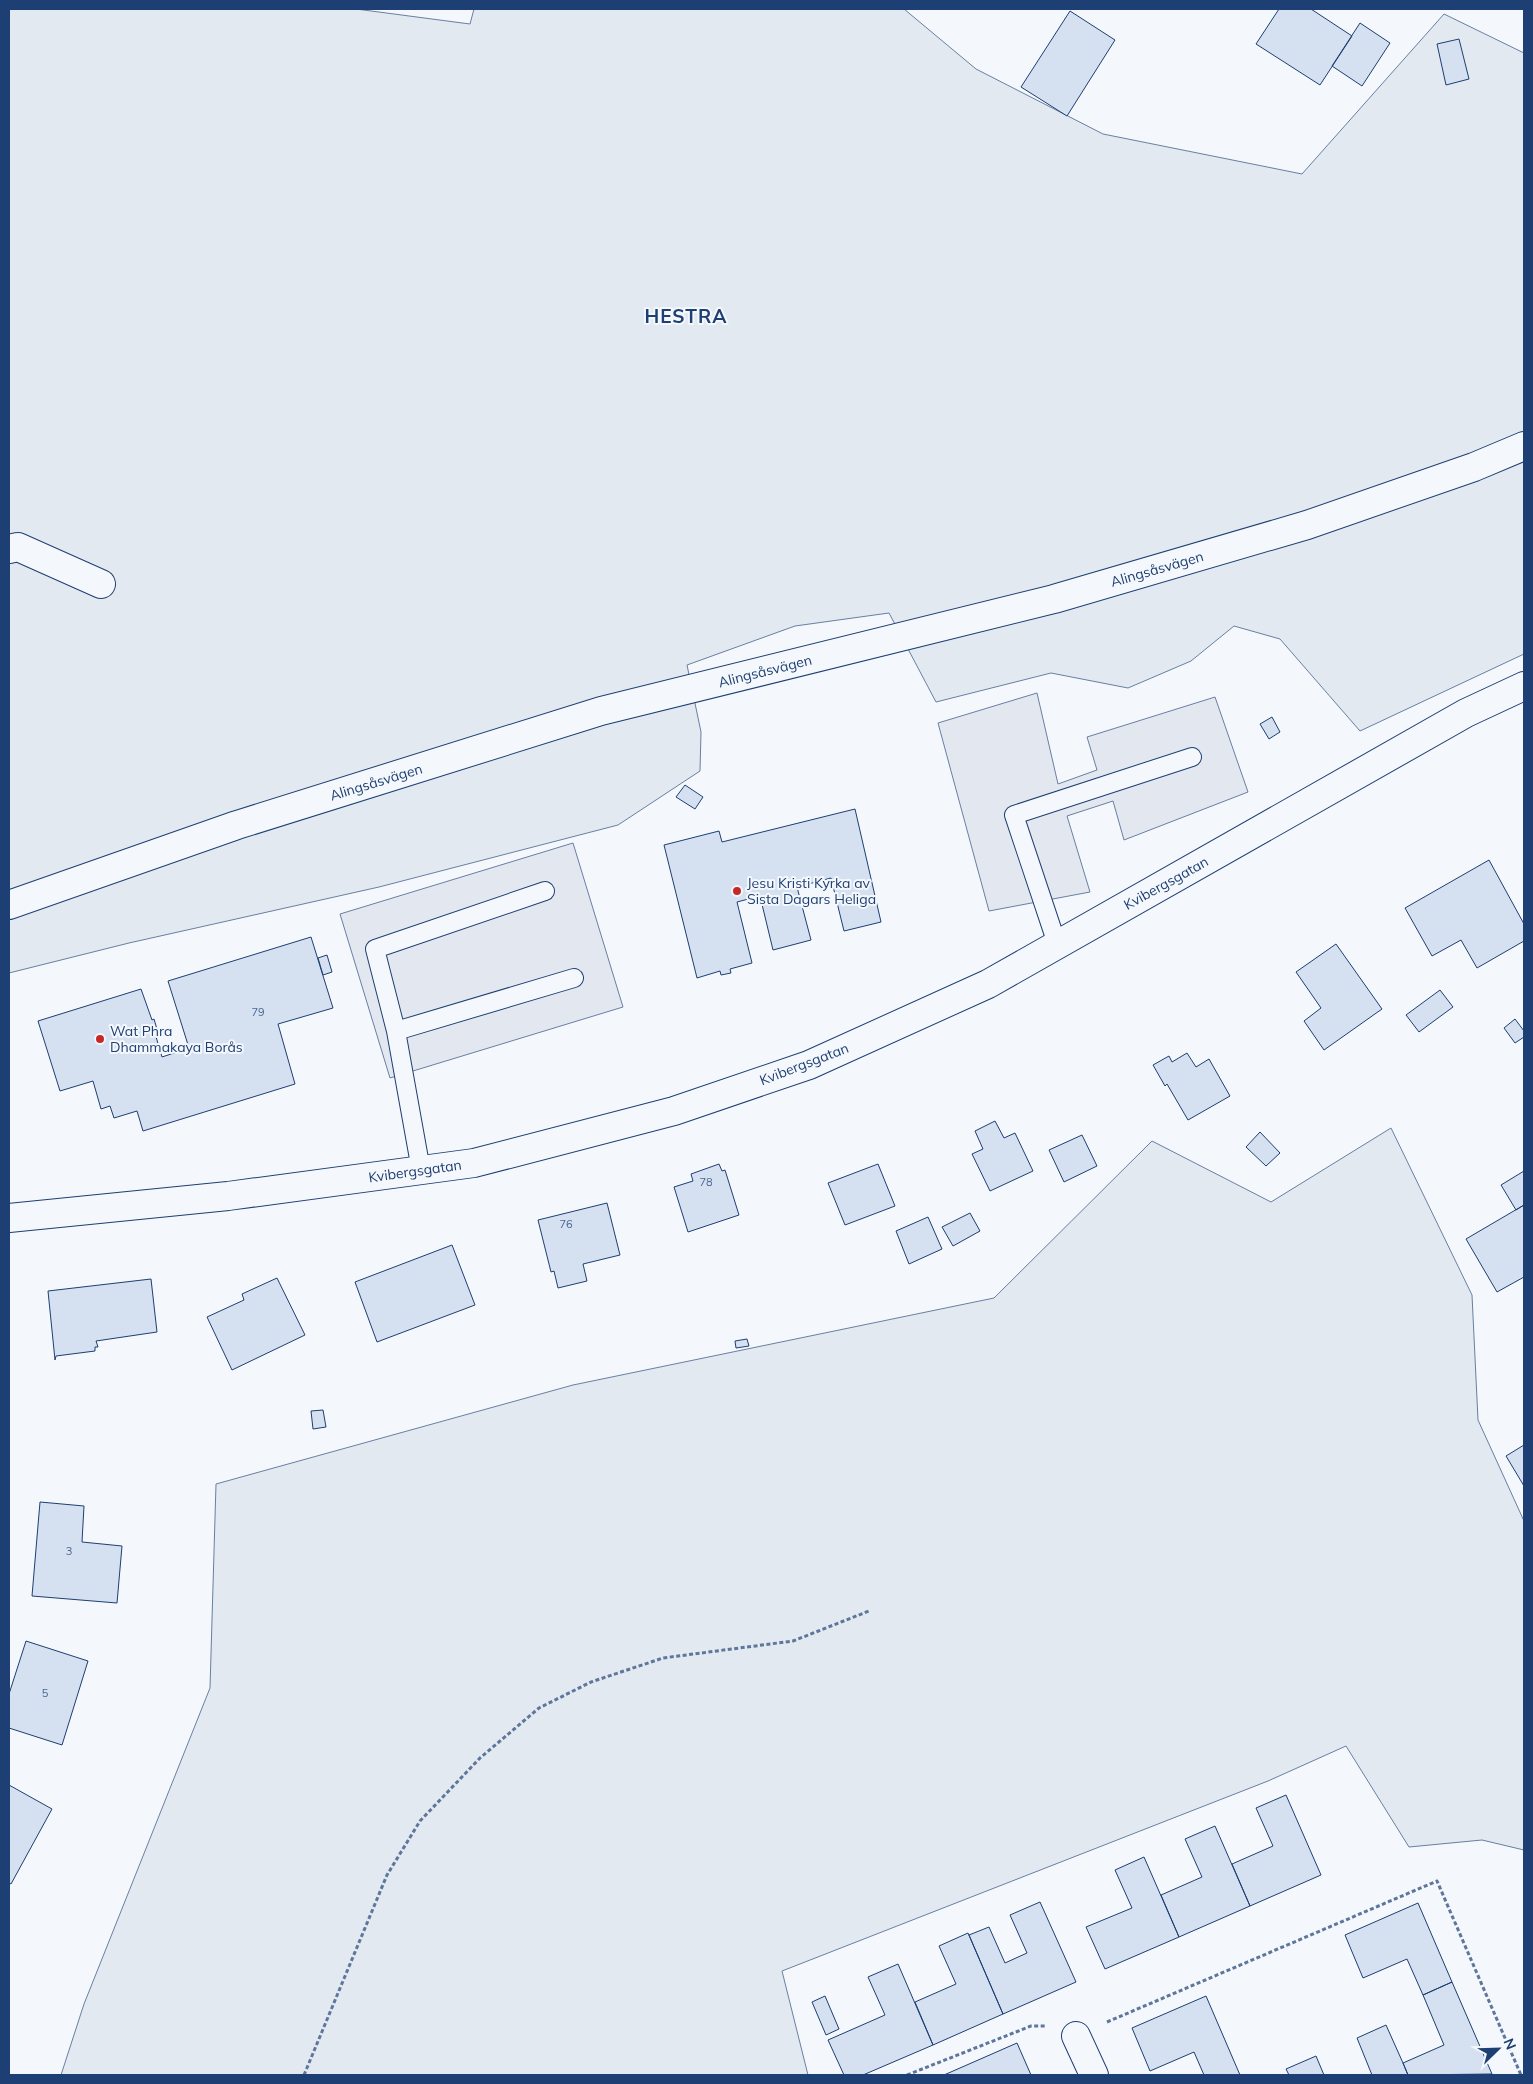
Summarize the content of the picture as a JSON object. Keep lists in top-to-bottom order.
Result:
{
  "streets": {
    "street": ["Alingsåsvägen", "Kvibergsgatan"]
  },
  "districts": ["HESTRA"],
  "places": ["Jesu Kristi Kyrka av Sista Dagars Heliga", "Wat Phra Dhammakaya Borås"],
  "house_numbers": [
    "79",
    "78",
    "76",
    "3",
    "5"
  ],
  "north": "top right"
}
